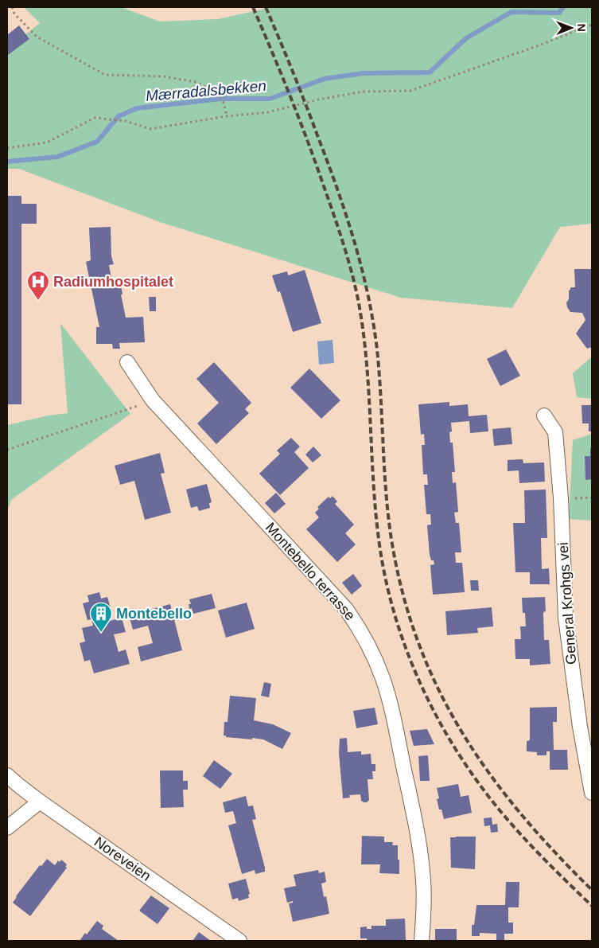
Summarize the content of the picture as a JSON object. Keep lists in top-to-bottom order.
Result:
{
  "streets": {
    "street": ["Montebello terrasse", "General Krohgs vei", "Noreveien"]
  },
  "water": ["Mærradalsbekken"],
  "places": {
    "hospital": ["Radiumhospitalet"],
    "building": ["Montebello"]
  },
  "north": "right"
}
